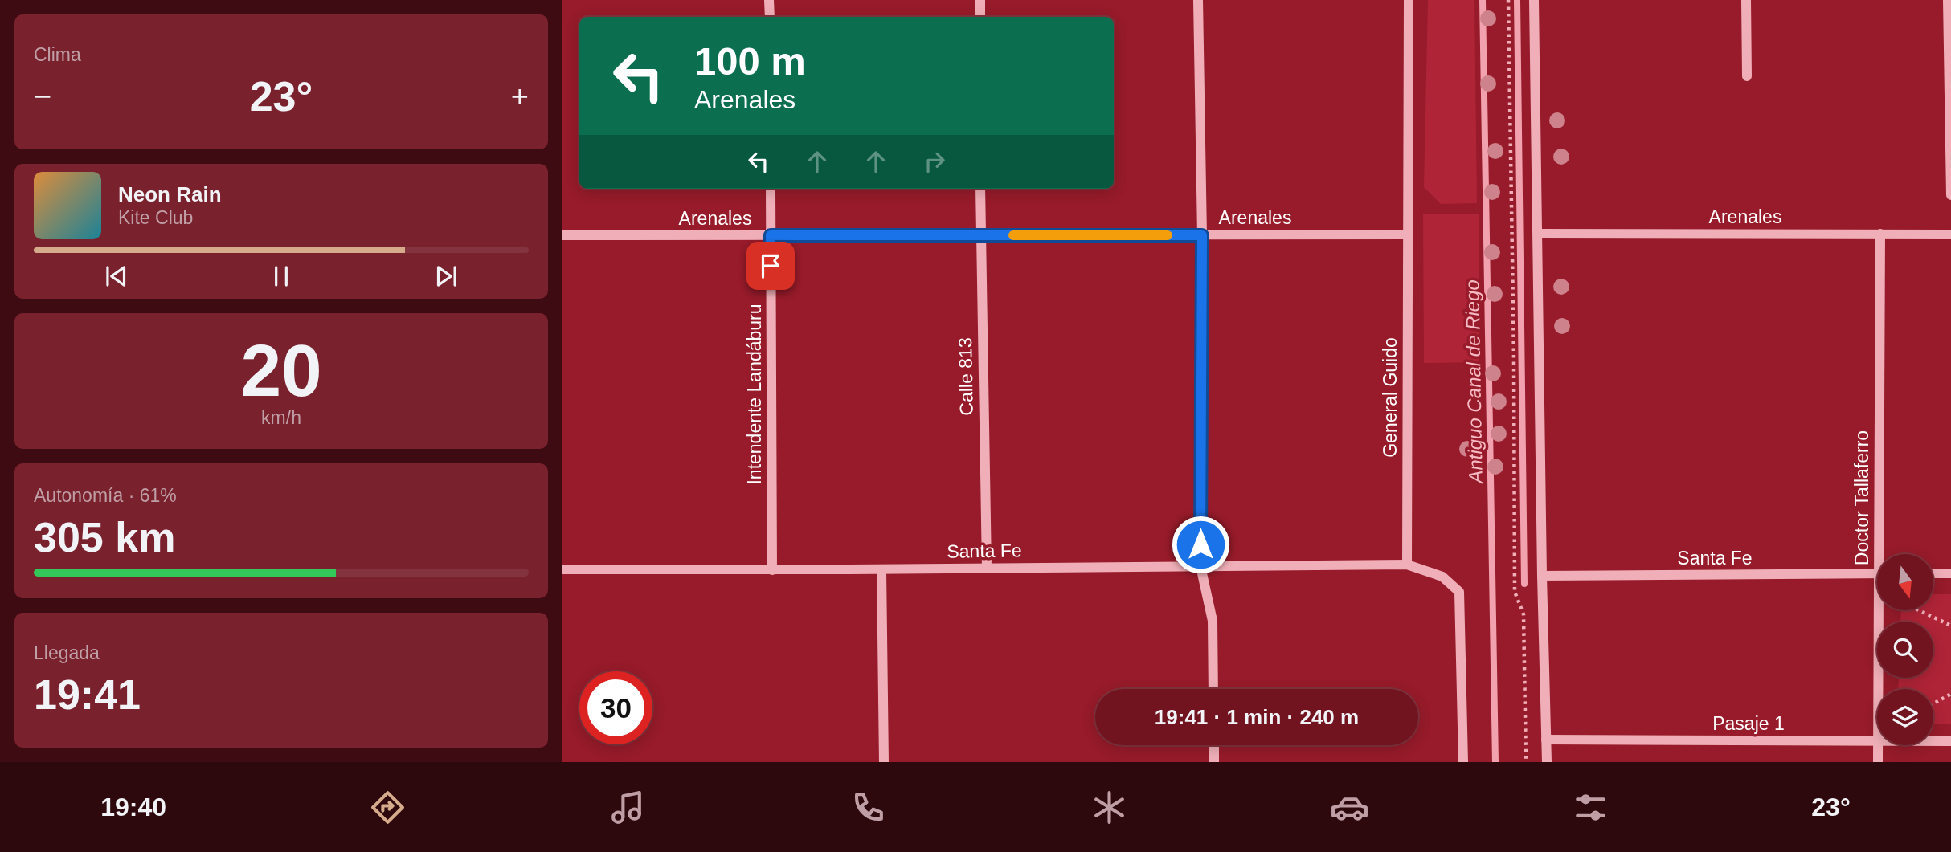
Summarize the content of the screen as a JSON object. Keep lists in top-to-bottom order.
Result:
{
  "streets": {
    "street": [
      "Arenales",
      "Calle 813",
      "Intendente Landáburu",
      "General Guido",
      "Doctor Tallaferro",
      "Santa Fe",
      "Pasaje 1"
    ]
  },
  "crossings": [
    ["Arenales", "Calle 813"],
    ["Arenales", "Intendente Landáburu"],
    ["Arenales", "General Guido"],
    ["Arenales", "Doctor Tallaferro"],
    ["Calle 813", "Santa Fe"],
    ["Intendente Landáburu", "Santa Fe"],
    ["General Guido", "Santa Fe"]
  ],
  "water": ["Antiguo Canal de Riego"],
  "north": "bottom",
  "page": {
    "tile": [
      "Clima",
      ["20", "km/h"],
      ["Autonomía · 61%", "305 km"],
      ["Llegada", "19:41"]
    ],
    "turn": ["100 m", "Arenales"],
    "heat": ["−", "23°", "+"],
    "song": ["Neon Rain", "Kite Club"],
    "limit": "30",
    "trip": "19:41 · 1 min · 240 m",
    "tabs": ["19:40", "23°"]
  }
}
